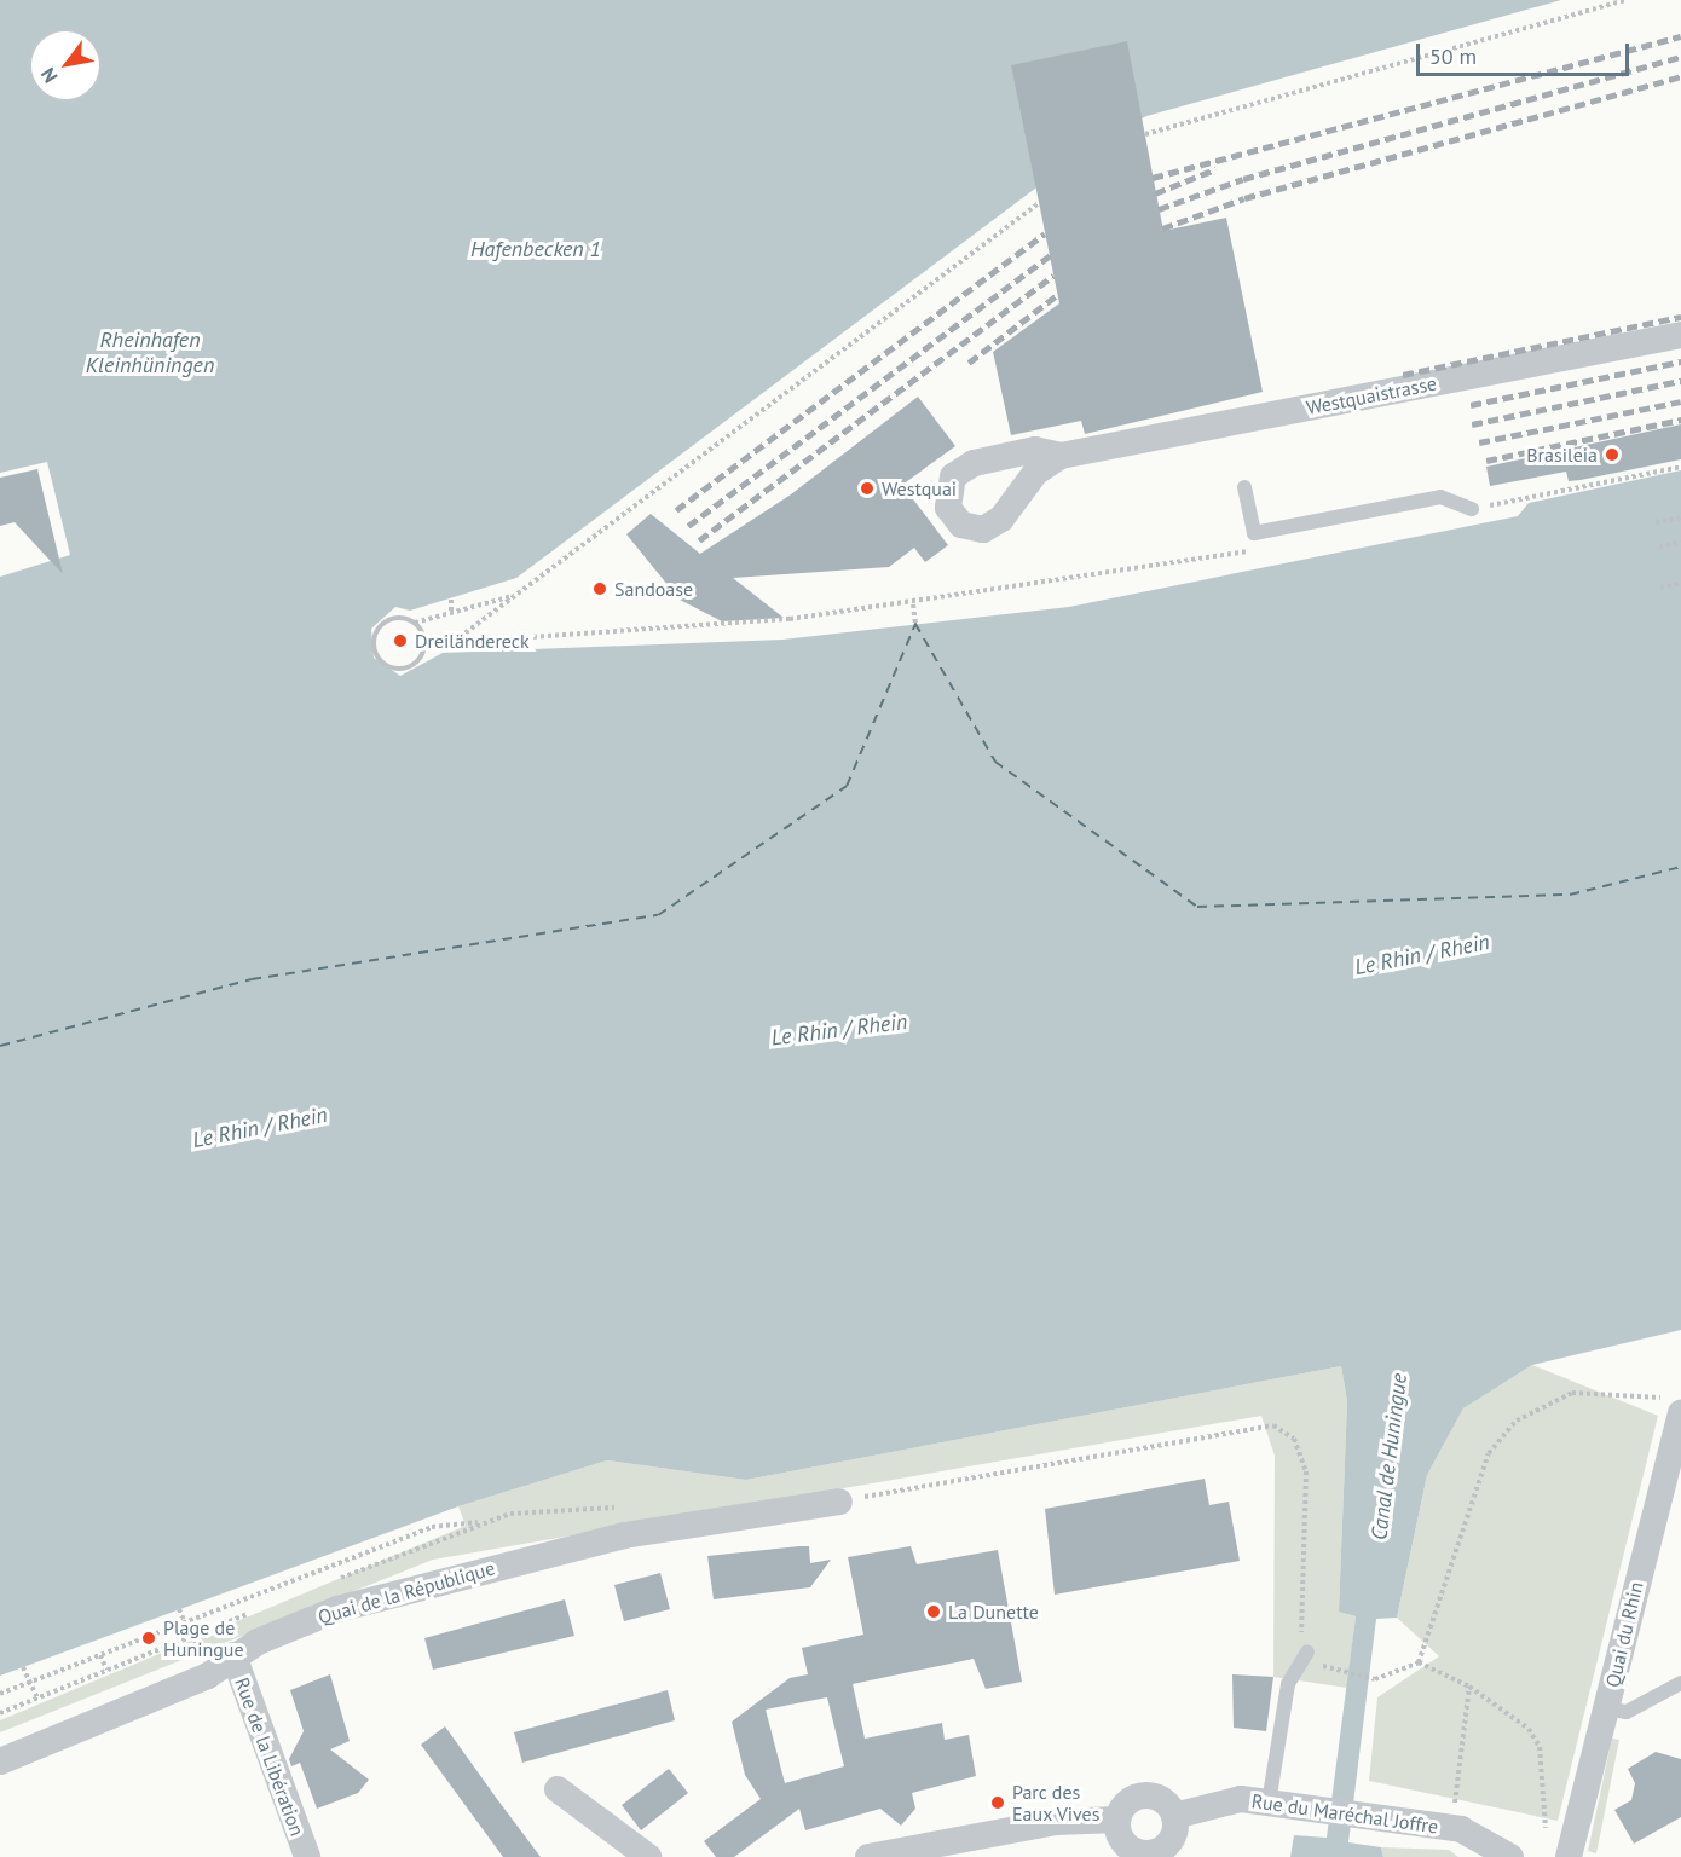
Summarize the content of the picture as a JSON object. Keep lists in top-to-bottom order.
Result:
{
  "streets": {
    "street": [
      "Westquaistrasse",
      "Quai de la République",
      "Quai du Rhin",
      "Rue de la Libération",
      "Rue du Maréchal Joffre"
    ]
  },
  "crossings": [
    ["Quai de la République", "Rue de la Libération"]
  ],
  "water": [
    "Hafenbecken 1",
    "Rheinhafen Kleinhüningen",
    "Le Rhin / Rhein",
    "Canal de Huningue"
  ],
  "places": [
    "Brasileia",
    "Westquai",
    "Sandoase",
    "Dreiländereck",
    "La Dunette",
    "Plage de Huningue",
    "Parc des Eaux Vives"
  ],
  "scale_bar": "50 m",
  "north": "bottom left"
}
